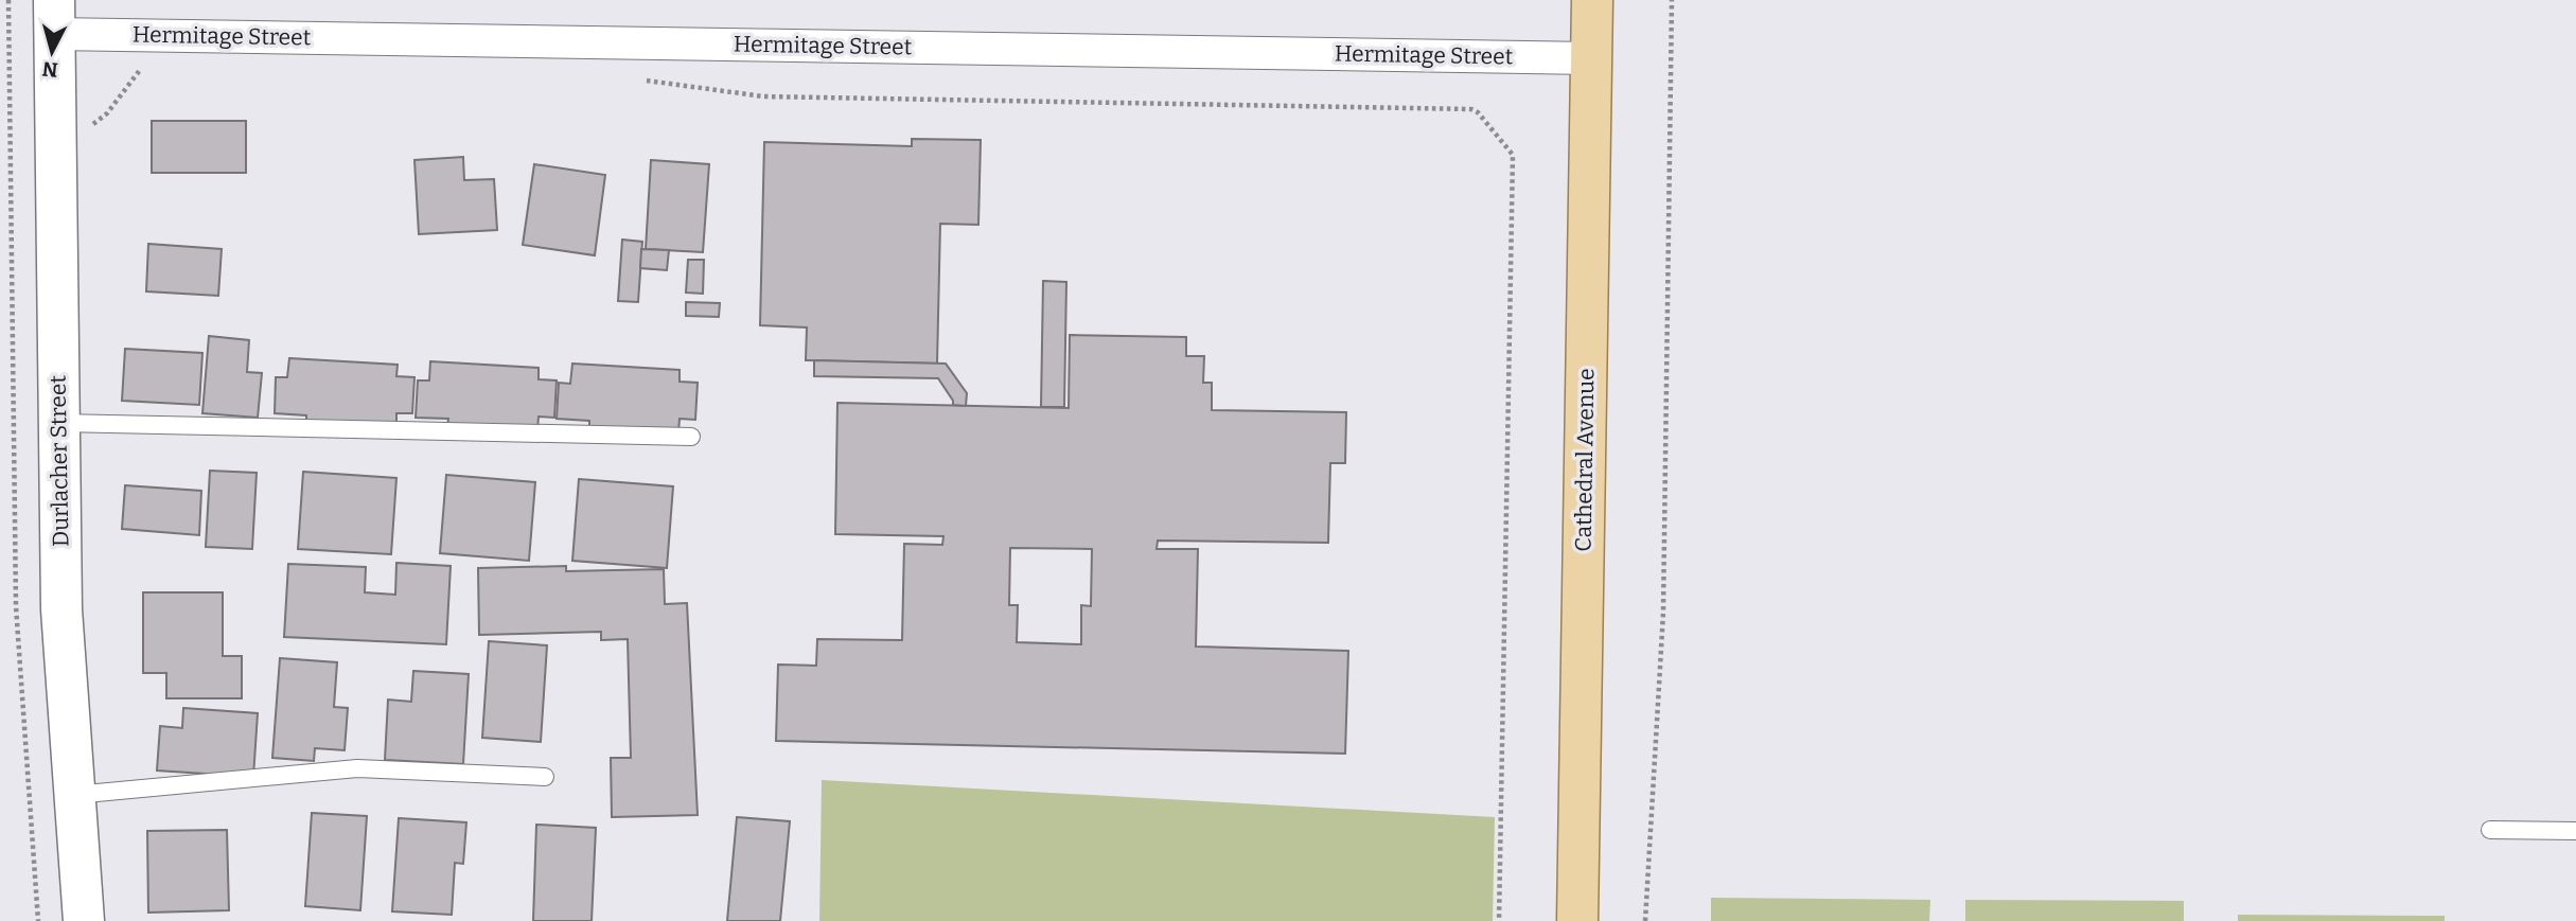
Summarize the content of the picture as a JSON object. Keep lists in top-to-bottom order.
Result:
{
  "streets": {
    "main road": ["Cathedral Avenue"],
    "street": ["Hermitage Street", "Durlacher Street"]
  },
  "crossings": [
    ["Hermitage Street", "Cathedral Avenue"],
    ["Hermitage Street", "Durlacher Street"]
  ],
  "north": "bottom"
}
